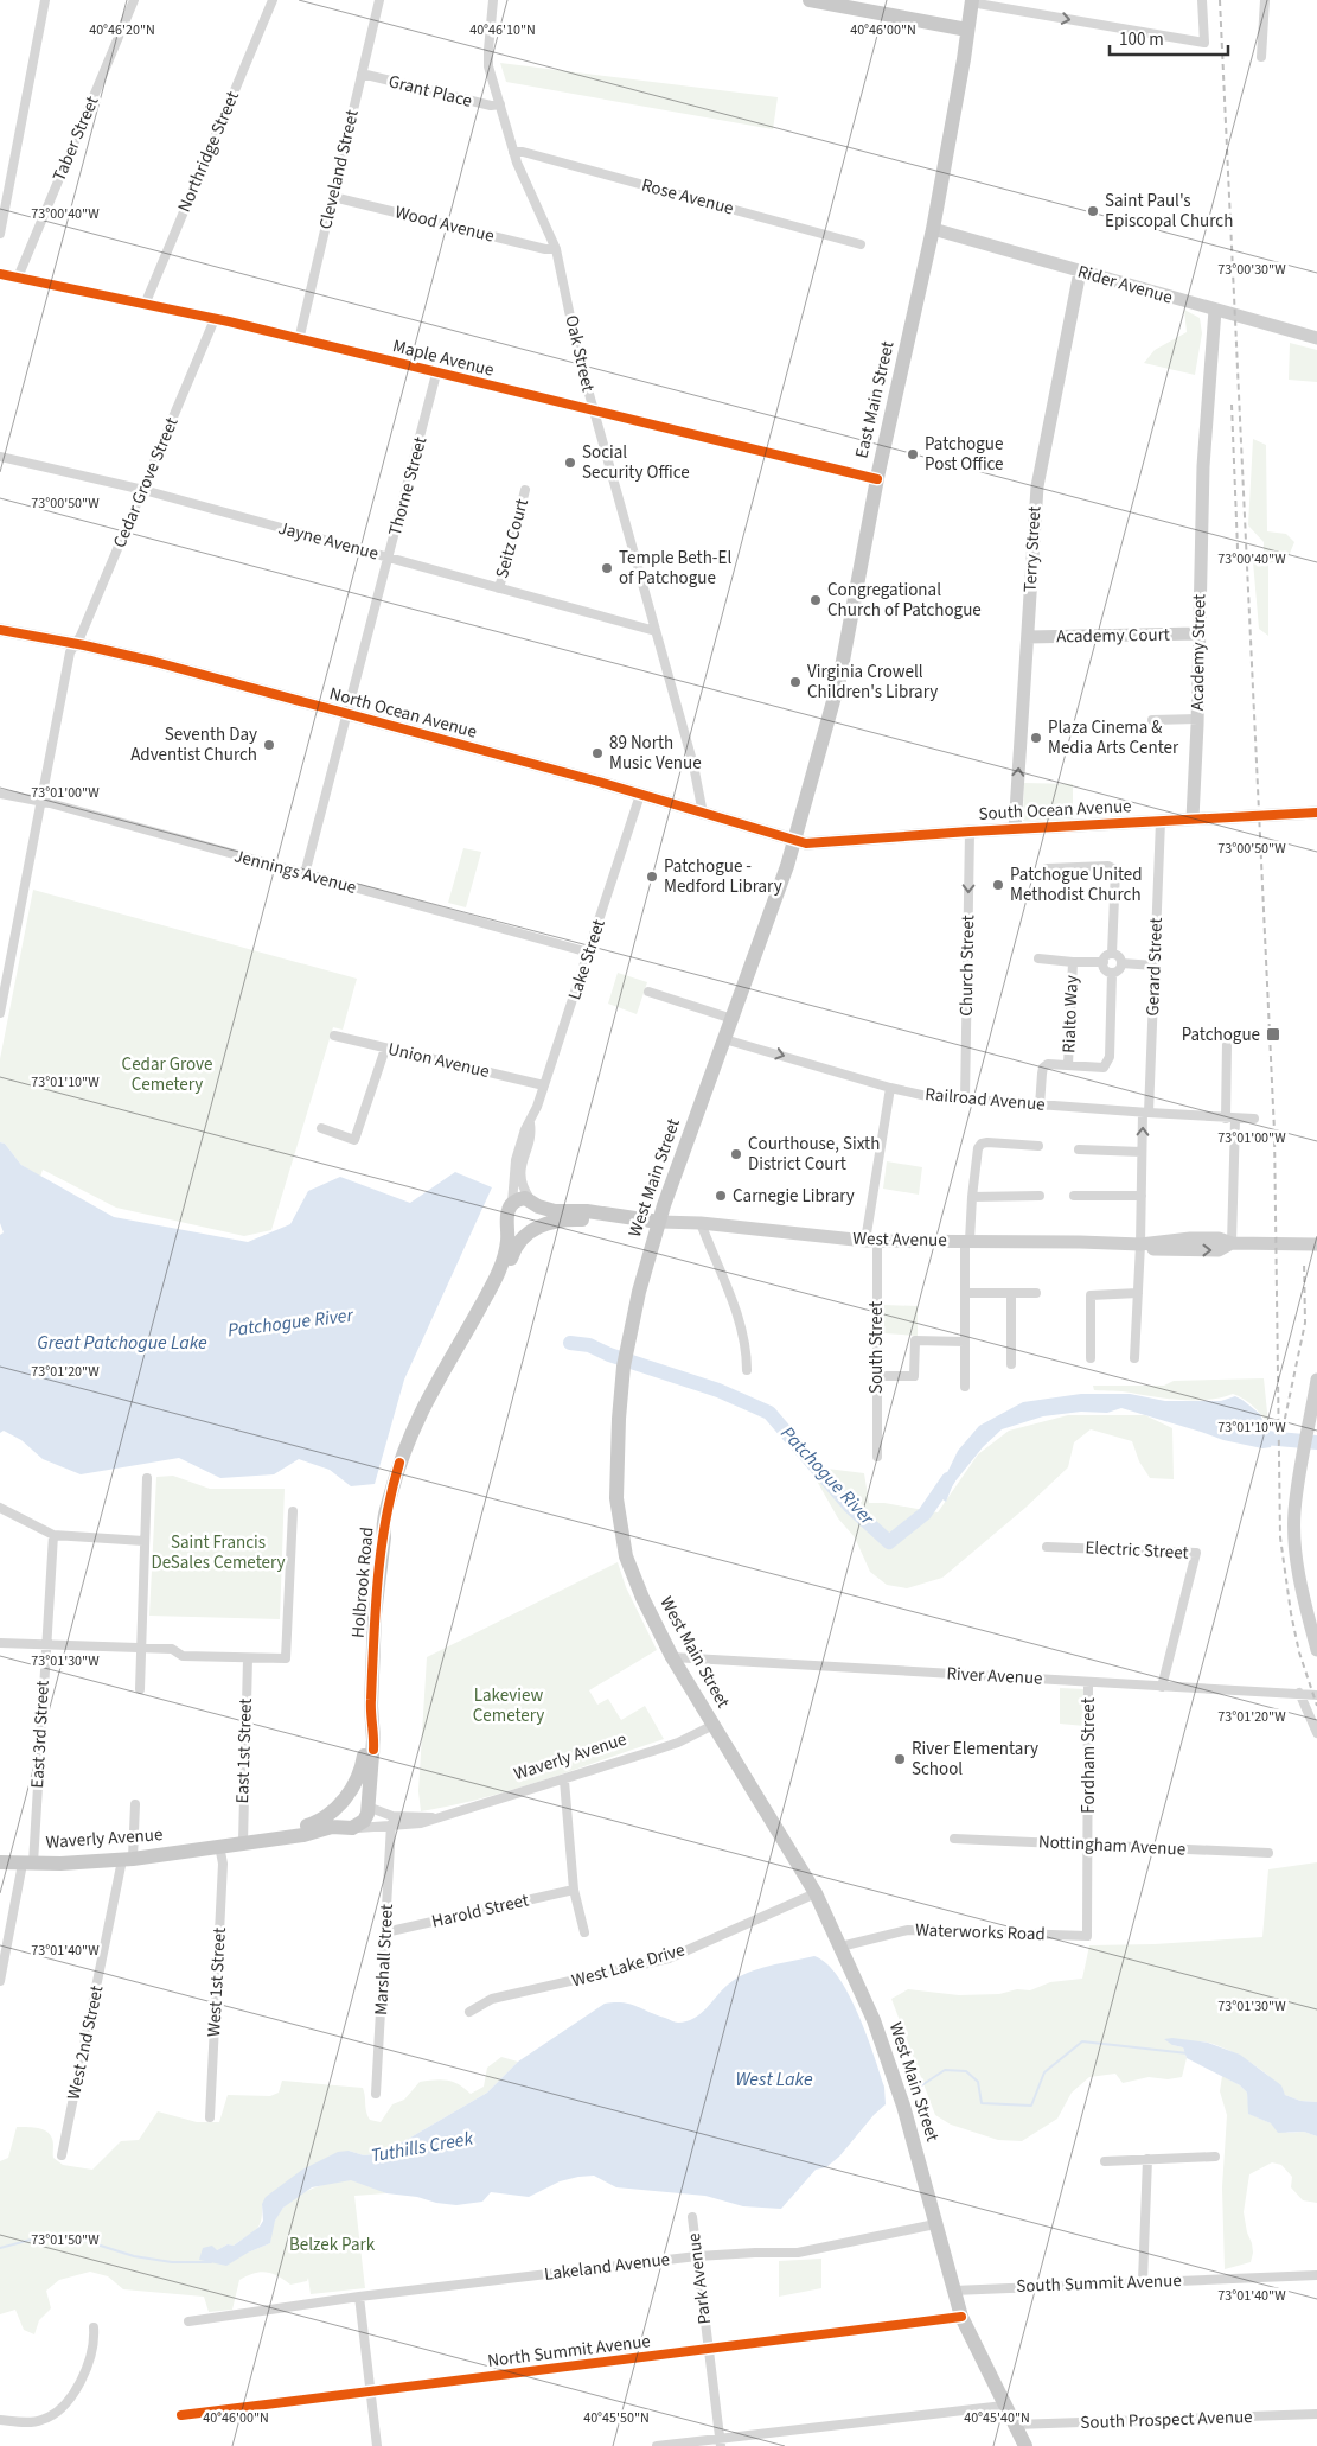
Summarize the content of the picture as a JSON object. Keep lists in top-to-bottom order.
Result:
{
  "streets": {
    "main road": [
      "East Main Street",
      "West Main Street",
      "Holbrook Road",
      "Waverly Avenue"
    ],
    "street": [
      "Grant Place",
      "Taber Street",
      "Northridge Street",
      "Cleveland Street",
      "Rose Avenue",
      "Wood Avenue",
      "Rider Avenue",
      "Oak Street",
      "Maple Avenue",
      "Cedar Grove Street",
      "Thorne Street",
      "Seitz Court",
      "Jayne Avenue",
      "Terry Street",
      "Academy Court",
      "Academy Street",
      "North Ocean Avenue",
      "South Ocean Avenue",
      "Jennings Avenue",
      "Lake Street",
      "Church Street",
      "Gerard Street",
      "Rialto Way",
      "Union Avenue",
      "Railroad Avenue",
      "West Avenue",
      "South Street",
      "Electric Street",
      "River Avenue",
      "East 3rd Street",
      "East 1st Street",
      "Fordham Street",
      "Nottingham Avenue",
      "Harold Street",
      "Waterworks Road",
      "Marshall Street",
      "West Lake Drive",
      "West 1st Street",
      "West 2nd Street",
      "Lakeland Avenue",
      "Park Avenue",
      "South Summit Avenue",
      "North Summit Avenue",
      "South Prospect Avenue"
    ]
  },
  "crossings": [
    ["Grant Place", "Cleveland Street"],
    ["Grant Place", "Oak Street"],
    ["Taber Street", "Maple Avenue"],
    ["Northridge Street", "Maple Avenue"],
    ["Cleveland Street", "Wood Avenue"],
    ["Cleveland Street", "Maple Avenue"],
    ["Rose Avenue", "Oak Street"],
    ["Wood Avenue", "Oak Street"],
    ["Rider Avenue", "East Main Street"],
    ["Rider Avenue", "Terry Street"],
    ["Rider Avenue", "Academy Street"],
    ["Oak Street", "Maple Avenue"],
    ["Oak Street", "Jayne Avenue"],
    ["Oak Street", "North Ocean Avenue"],
    ["Maple Avenue", "East Main Street"],
    ["Maple Avenue", "Cedar Grove Street"],
    ["Maple Avenue", "Thorne Street"],
    ["East Main Street", "North Ocean Avenue"],
    ["East Main Street", "South Ocean Avenue"],
    ["East Main Street", "West Main Street"],
    ["Cedar Grove Street", "Jayne Avenue"],
    ["Cedar Grove Street", "North Ocean Avenue"],
    ["Cedar Grove Street", "Jennings Avenue"],
    ["Thorne Street", "Jayne Avenue"],
    ["Thorne Street", "North Ocean Avenue"],
    ["Thorne Street", "Jennings Avenue"],
    ["Seitz Court", "Jayne Avenue"],
    ["Terry Street", "Academy Court"],
    ["Terry Street", "South Ocean Avenue"],
    ["Academy Court", "Academy Street"],
    ["Academy Street", "South Ocean Avenue"],
    ["North Ocean Avenue", "South Ocean Avenue"],
    ["North Ocean Avenue", "Lake Street"],
    ["North Ocean Avenue", "West Main Street"],
    ["South Ocean Avenue", "Church Street"],
    ["South Ocean Avenue", "Gerard Street"],
    ["South Ocean Avenue", "West Main Street"],
    ["Jennings Avenue", "Lake Street"],
    ["Lake Street", "Union Avenue"],
    ["Church Street", "Railroad Avenue"],
    ["Gerard Street", "Railroad Avenue"],
    ["Gerard Street", "West Avenue"],
    ["Railroad Avenue", "West Main Street"],
    ["Railroad Avenue", "South Street"],
    ["West Main Street", "West Avenue"],
    ["West Main Street", "River Avenue"],
    ["West Main Street", "Waverly Avenue"],
    ["West Main Street", "Waterworks Road"],
    ["West Main Street", "West Lake Drive"],
    ["West Main Street", "Lakeland Avenue"],
    ["West Main Street", "South Summit Avenue"],
    ["West Main Street", "North Summit Avenue"],
    ["West Main Street", "South Prospect Avenue"],
    ["West Avenue", "South Street"],
    ["Electric Street", "River Avenue"],
    ["Holbrook Road", "Waverly Avenue"],
    ["River Avenue", "Fordham Street"],
    ["East 3rd Street", "Waverly Avenue"],
    ["East 1st Street", "Waverly Avenue"],
    ["Fordham Street", "Nottingham Avenue"],
    ["Fordham Street", "Waterworks Road"],
    ["Waverly Avenue", "Marshall Street"],
    ["Waverly Avenue", "West 1st Street"],
    ["Waverly Avenue", "West 2nd Street"],
    ["Harold Street", "Marshall Street"],
    ["Lakeland Avenue", "Park Avenue"],
    ["Park Avenue", "North Summit Avenue"]
  ],
  "one_way": ["Church Street"],
  "water": [
    "Patchogue River",
    "Great Patchogue Lake",
    "West Lake",
    "Tuthills Creek"
  ],
  "parks": [
    "Cedar Grove Cemetery",
    "Saint Francis DeSales Cemetery",
    "Lakeview Cemetery",
    "Belzek Park"
  ],
  "places": {
    "other": [
      "Saint Paul's Episcopal Church",
      "Patchogue Post Office",
      "Social Security Office",
      "Temple Beth-El of Patchogue",
      "Congregational Church of Patchogue",
      "Virginia Crowell Children's Library",
      "Plaza Cinema & Media Arts Center",
      "Seventh Day Adventist Church",
      "89 North Music Venue",
      "Patchogue - Medford Library",
      "Patchogue United Methodist Church",
      "Courthouse, Sixth District Court",
      "Carnegie Library",
      "River Elementary School"
    ],
    "transit": ["Patchogue"]
  },
  "scale_bar": "100 m",
  "coordinates": [
    "40°46'10\"N",
    "40°46'00\"N",
    "40°46'20\"N",
    "73°00'40\"W",
    "73°00'30\"W",
    "73°00'50\"W",
    "73°01'00\"W",
    "73°01'10\"W",
    "73°01'20\"W",
    "73°01'30\"W",
    "73°01'40\"W",
    "73°01'50\"W",
    "40°45'50\"N",
    "40°45'40\"N"
  ]
}
